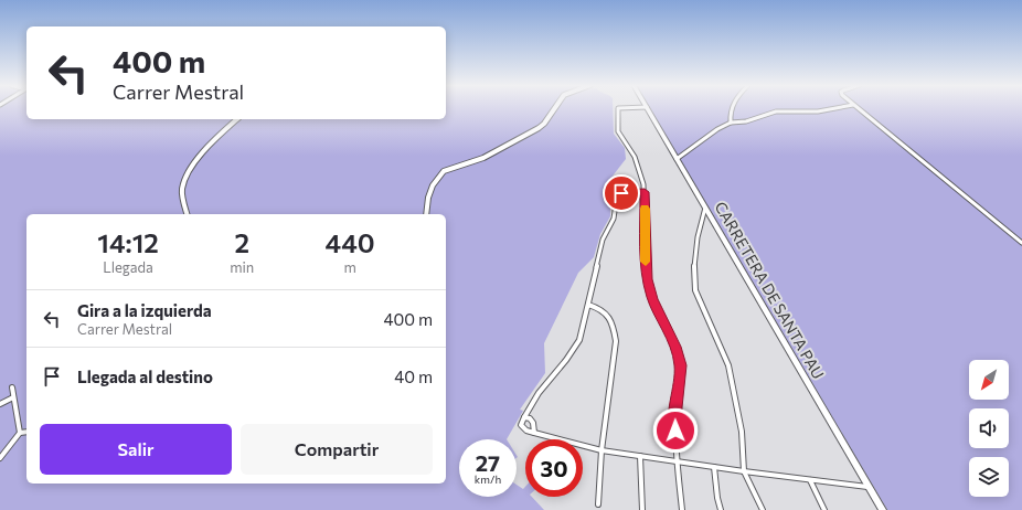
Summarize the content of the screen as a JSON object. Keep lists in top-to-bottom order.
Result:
{
  "streets": {
    "main road": ["CARRETERA DE SANTA PAU"]
  },
  "north": "bottom left",
  "page": {
    "turn": ["400 m", "Carrer Mestral"],
    "eta": [
      "14:12",
      "Llegada",
      "2",
      "min",
      "440",
      "m"
    ],
    "list": [
      {
        "name": "Gira a la izquierda",
        "note": "Carrer Mestral",
        "value": "400 m"
      },
      {
        "name": "Llegada al destino",
        "value": "40 m"
      }
    ],
    "buttons": ["Salir", "Compartir"],
    "speed": "27 km/h",
    "limit": "30"
  }
}
